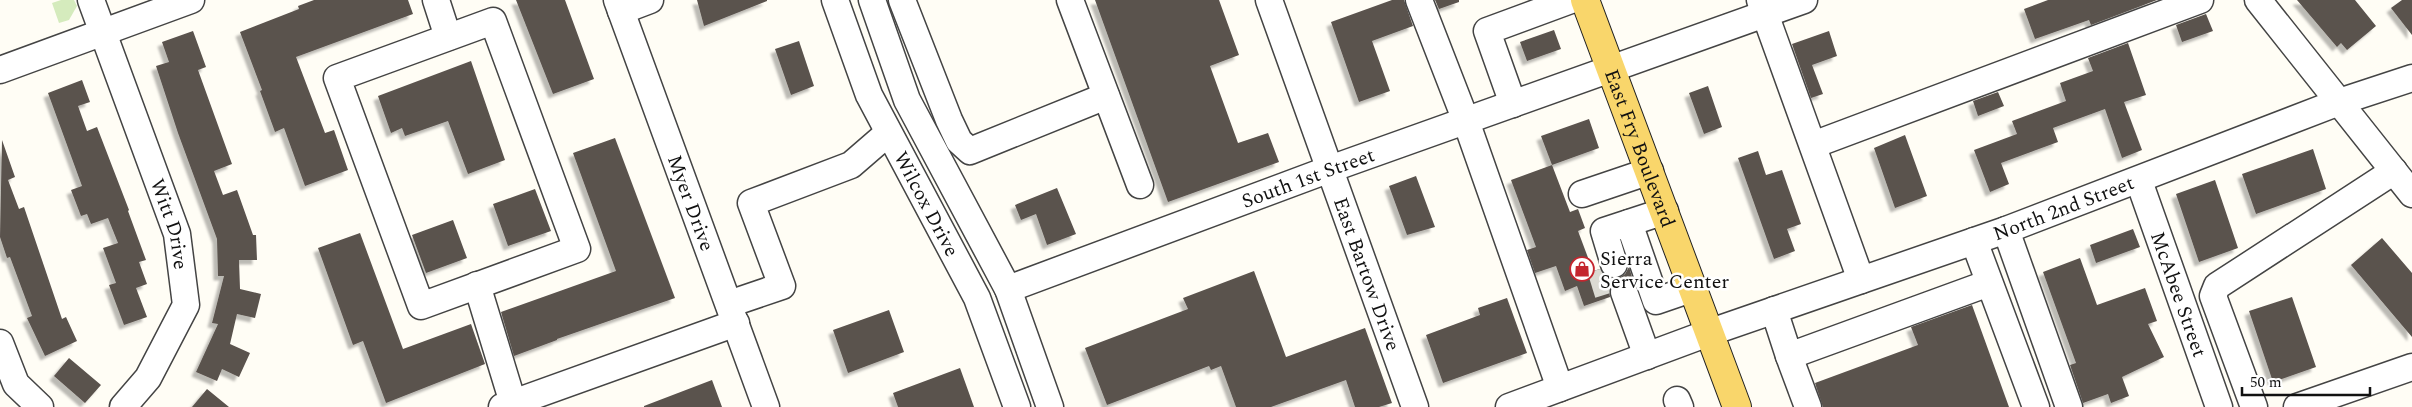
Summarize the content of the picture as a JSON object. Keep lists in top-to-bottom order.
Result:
{
  "streets": {
    "main road": ["East Fry Boulevard"],
    "street": [
      "South 1st Street",
      "Myer Drive",
      "Wilcox Drive",
      "North 2nd Street",
      "Witt Drive",
      "East Bartow Drive",
      "McAbee Street"
    ]
  },
  "crossings": [
    ["East Fry Boulevard", "South 1st Street"],
    ["East Fry Boulevard", "North 2nd Street"],
    ["South 1st Street", "Wilcox Drive"],
    ["South 1st Street", "East Bartow Drive"],
    ["North 2nd Street", "McAbee Street"]
  ],
  "places": {
    "shop": ["Sierra Service Center"]
  },
  "scale_bar": "50 m"
}
